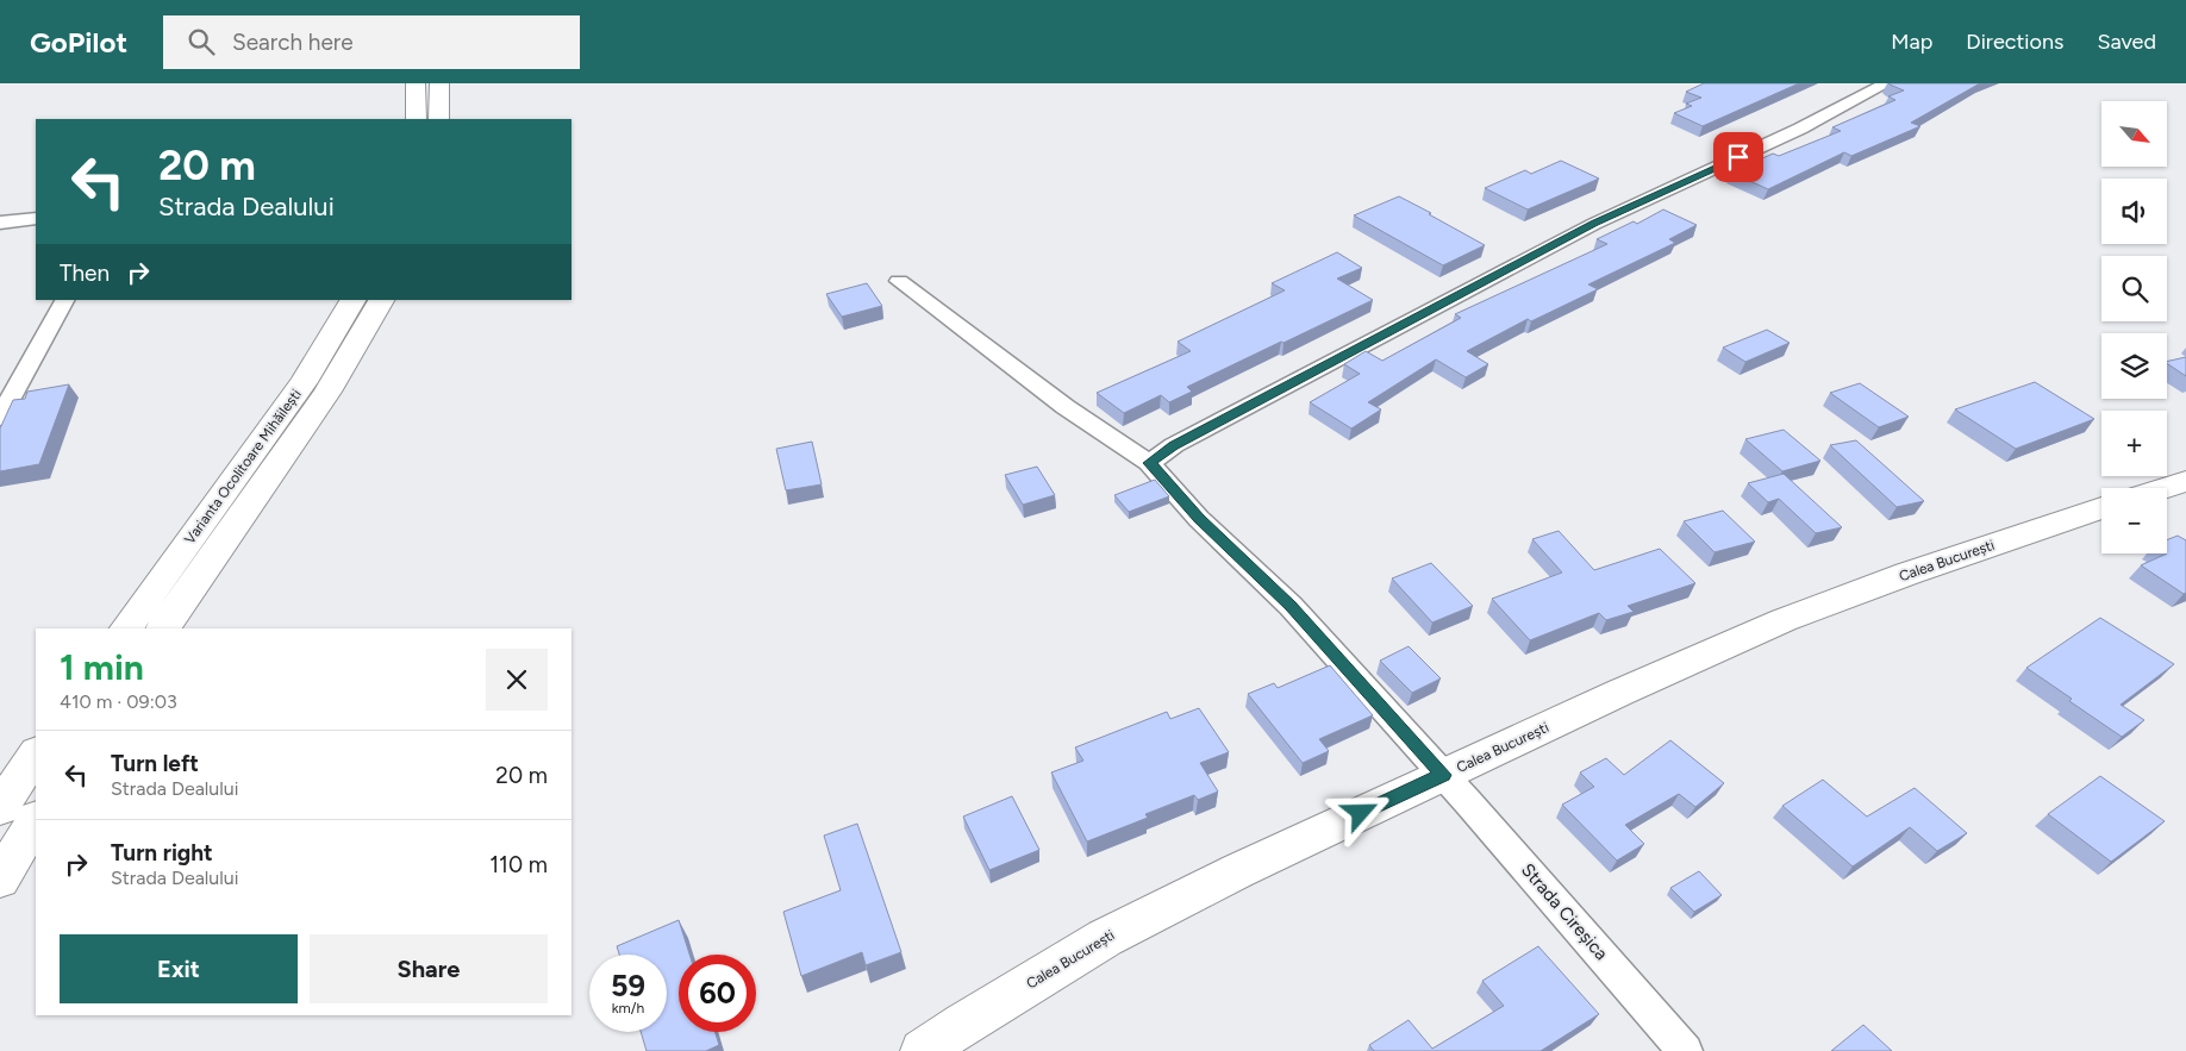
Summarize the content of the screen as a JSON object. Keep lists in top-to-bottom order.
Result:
{
  "streets": {
    "main road": ["Varianta Ocolitoare Mihăilești", "Calea București"],
    "street": ["Strada Cireșica"]
  },
  "crossings": [
    ["Calea București", "Strada Cireșica"]
  ],
  "north": "bottom right",
  "page": {
    "header": "GoPilot",
    "search": "Search here",
    "nav": ["Map", "Directions", "Saved"],
    "map_buttons": ["+", "−"],
    "turn": ["20 m", "Strada Dealului"],
    "then": "Then",
    "heading": ["1 min", "410 m · 09:03"],
    "list": [
      {
        "name": "Turn left",
        "note": "Strada Dealului",
        "value": "20 m"
      },
      {
        "name": "Turn right",
        "note": "Strada Dealului",
        "value": "110 m"
      }
    ],
    "buttons": ["Exit", "Share"],
    "speed": "59 km/h",
    "limit": "60"
  }
}
